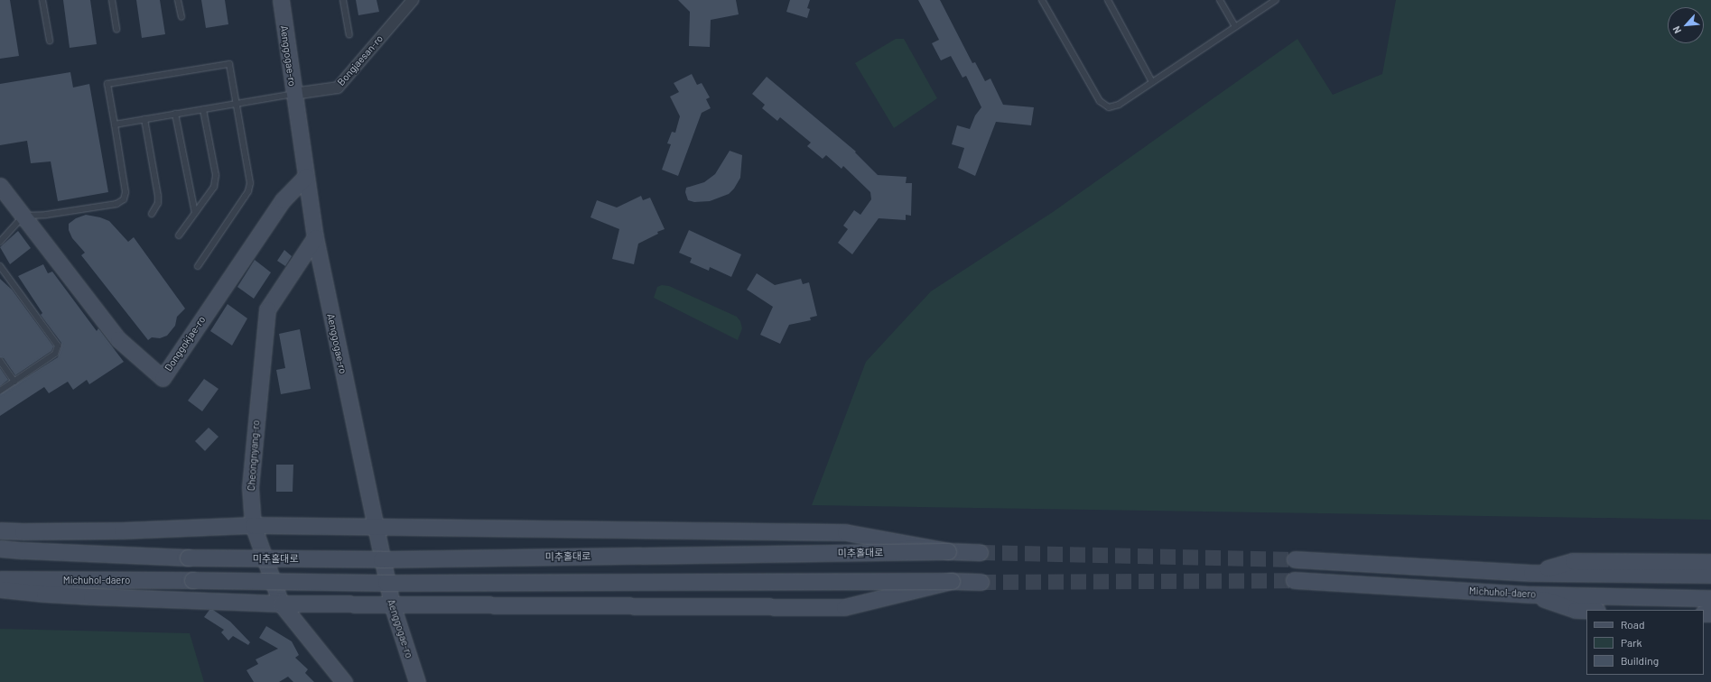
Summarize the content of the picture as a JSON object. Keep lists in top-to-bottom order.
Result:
{
  "streets": {
    "main road": [
      "Aenggogae-ro",
      "Donggokjae-ro",
      "Cheongnyang-ro",
      "미추홀대로",
      "Michuhol-daero"
    ],
    "street": ["Bongjaesan-ro"]
  },
  "crossings": [
    ["Aenggogae-ro", "Bongjaesan-ro"],
    ["Aenggogae-ro", "Donggokjae-ro"],
    ["Aenggogae-ro", "Cheongnyang-ro"]
  ],
  "legend": ["Road", "Park", "Building"],
  "north": "bottom left"
}
